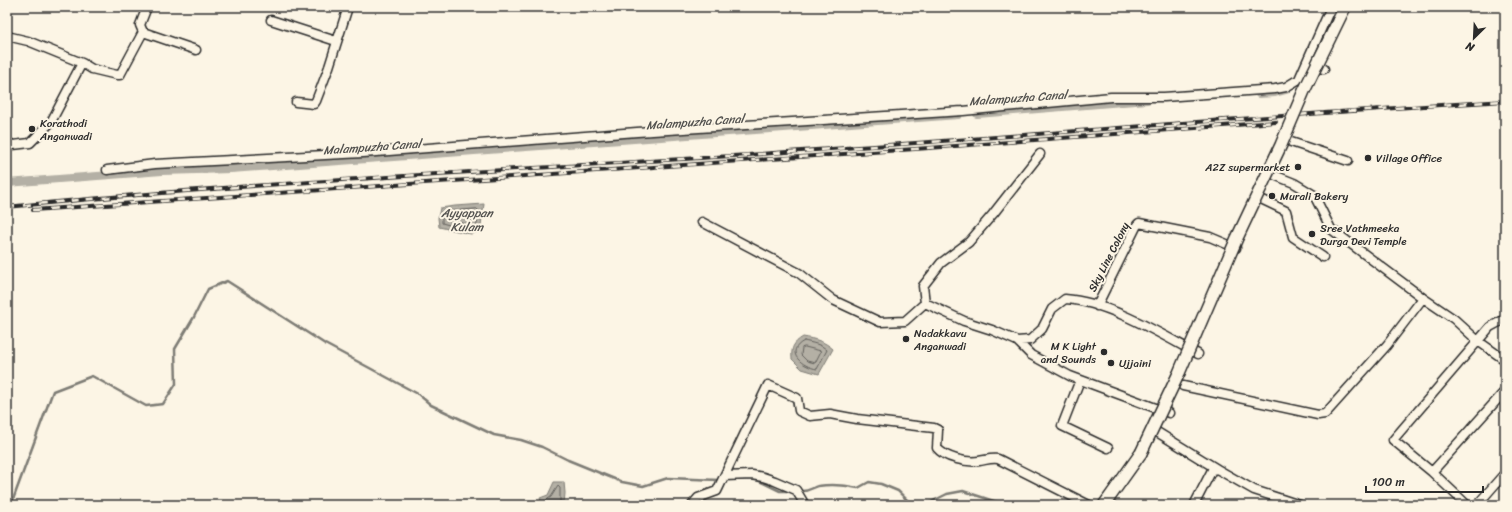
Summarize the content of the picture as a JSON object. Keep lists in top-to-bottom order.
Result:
{
  "streets": {
    "street": ["Sky Line Colony"]
  },
  "water": ["Malampuzha Canal", "Ayyappan Kulam"],
  "places": [
    "Korathodi Anganwadi",
    "Village Office",
    "A2Z supermarket",
    "Murali Bakery",
    "Sree Vathmeeka Durga Devi Temple",
    "Nadakkavu Anganwadi",
    "M K Light and Sounds",
    "Ujjaini"
  ],
  "scale_bar": "100 m",
  "north": "bottom left"
}
